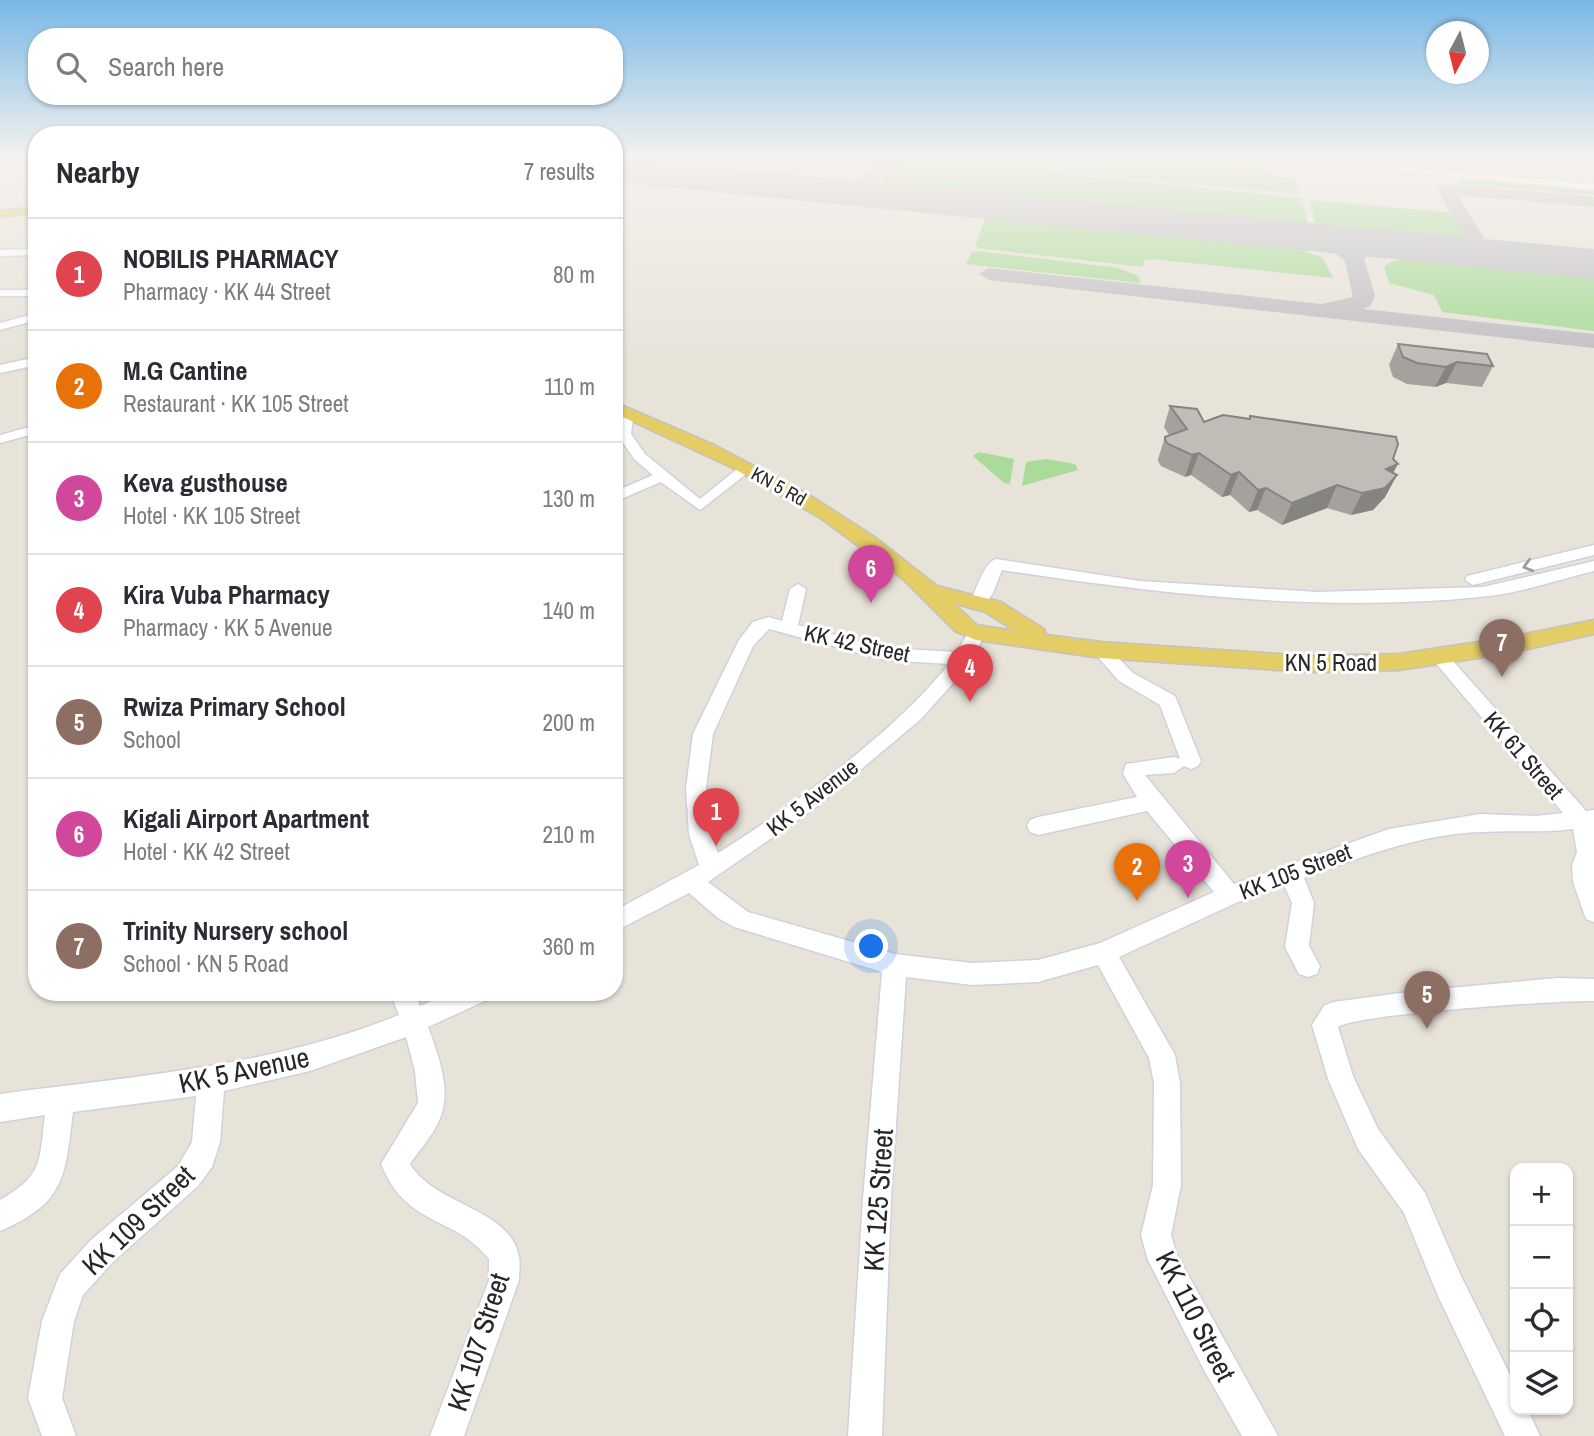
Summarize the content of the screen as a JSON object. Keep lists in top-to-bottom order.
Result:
{
  "streets": {
    "main road": ["KN 5 Rd", "KN 5 Road"],
    "street": [
      "KK 42 Street",
      "KK 61 Street",
      "KK 5 Avenue",
      "KK 105 Street",
      "KK 125 Street",
      "KK 109 Street",
      "KK 110 Street",
      "KK 107 Street"
    ]
  },
  "crossings": [
    ["KN 5 Rd", "KK 5 Avenue"],
    ["KK 42 Street", "KK 5 Avenue"],
    ["KN 5 Road", "KK 61 Street"],
    ["KK 61 Street", "KK 105 Street"],
    ["KK 5 Avenue", "KK 105 Street"],
    ["KK 5 Avenue", "KK 109 Street"],
    ["KK 5 Avenue", "KK 107 Street"],
    ["KK 105 Street", "KK 125 Street"],
    ["KK 105 Street", "KK 110 Street"]
  ],
  "north": "bottom",
  "page": {
    "search": "Search here",
    "heading": ["Nearby", "7 results"],
    "list": [
      {
        "mark": "1",
        "name": "NOBILIS PHARMACY",
        "note": "Pharmacy · KK 44 Street",
        "value": "80 m"
      },
      {
        "mark": "2",
        "name": "M.G Cantine",
        "note": "Restaurant · KK 105 Street",
        "value": "110 m"
      },
      {
        "mark": "3",
        "name": "Keva gusthouse",
        "note": "Hotel · KK 105 Street",
        "value": "130 m"
      },
      {
        "mark": "4",
        "name": "Kira Vuba Pharmacy",
        "note": "Pharmacy · KK 5 Avenue",
        "value": "140 m"
      },
      {
        "mark": "5",
        "name": "Rwiza Primary School",
        "note": "School",
        "value": "200 m"
      },
      {
        "mark": "6",
        "name": "Kigali Airport Apartment",
        "note": "Hotel · KK 42 Street",
        "value": "210 m"
      },
      {
        "mark": "7",
        "name": "Trinity Nursery school",
        "note": "School · KN 5 Road",
        "value": "360 m"
      }
    ],
    "pins": [
      "6",
      "7",
      "4",
      "1",
      "3",
      "2",
      "5"
    ],
    "map_buttons": ["+", "−"]
  }
}
